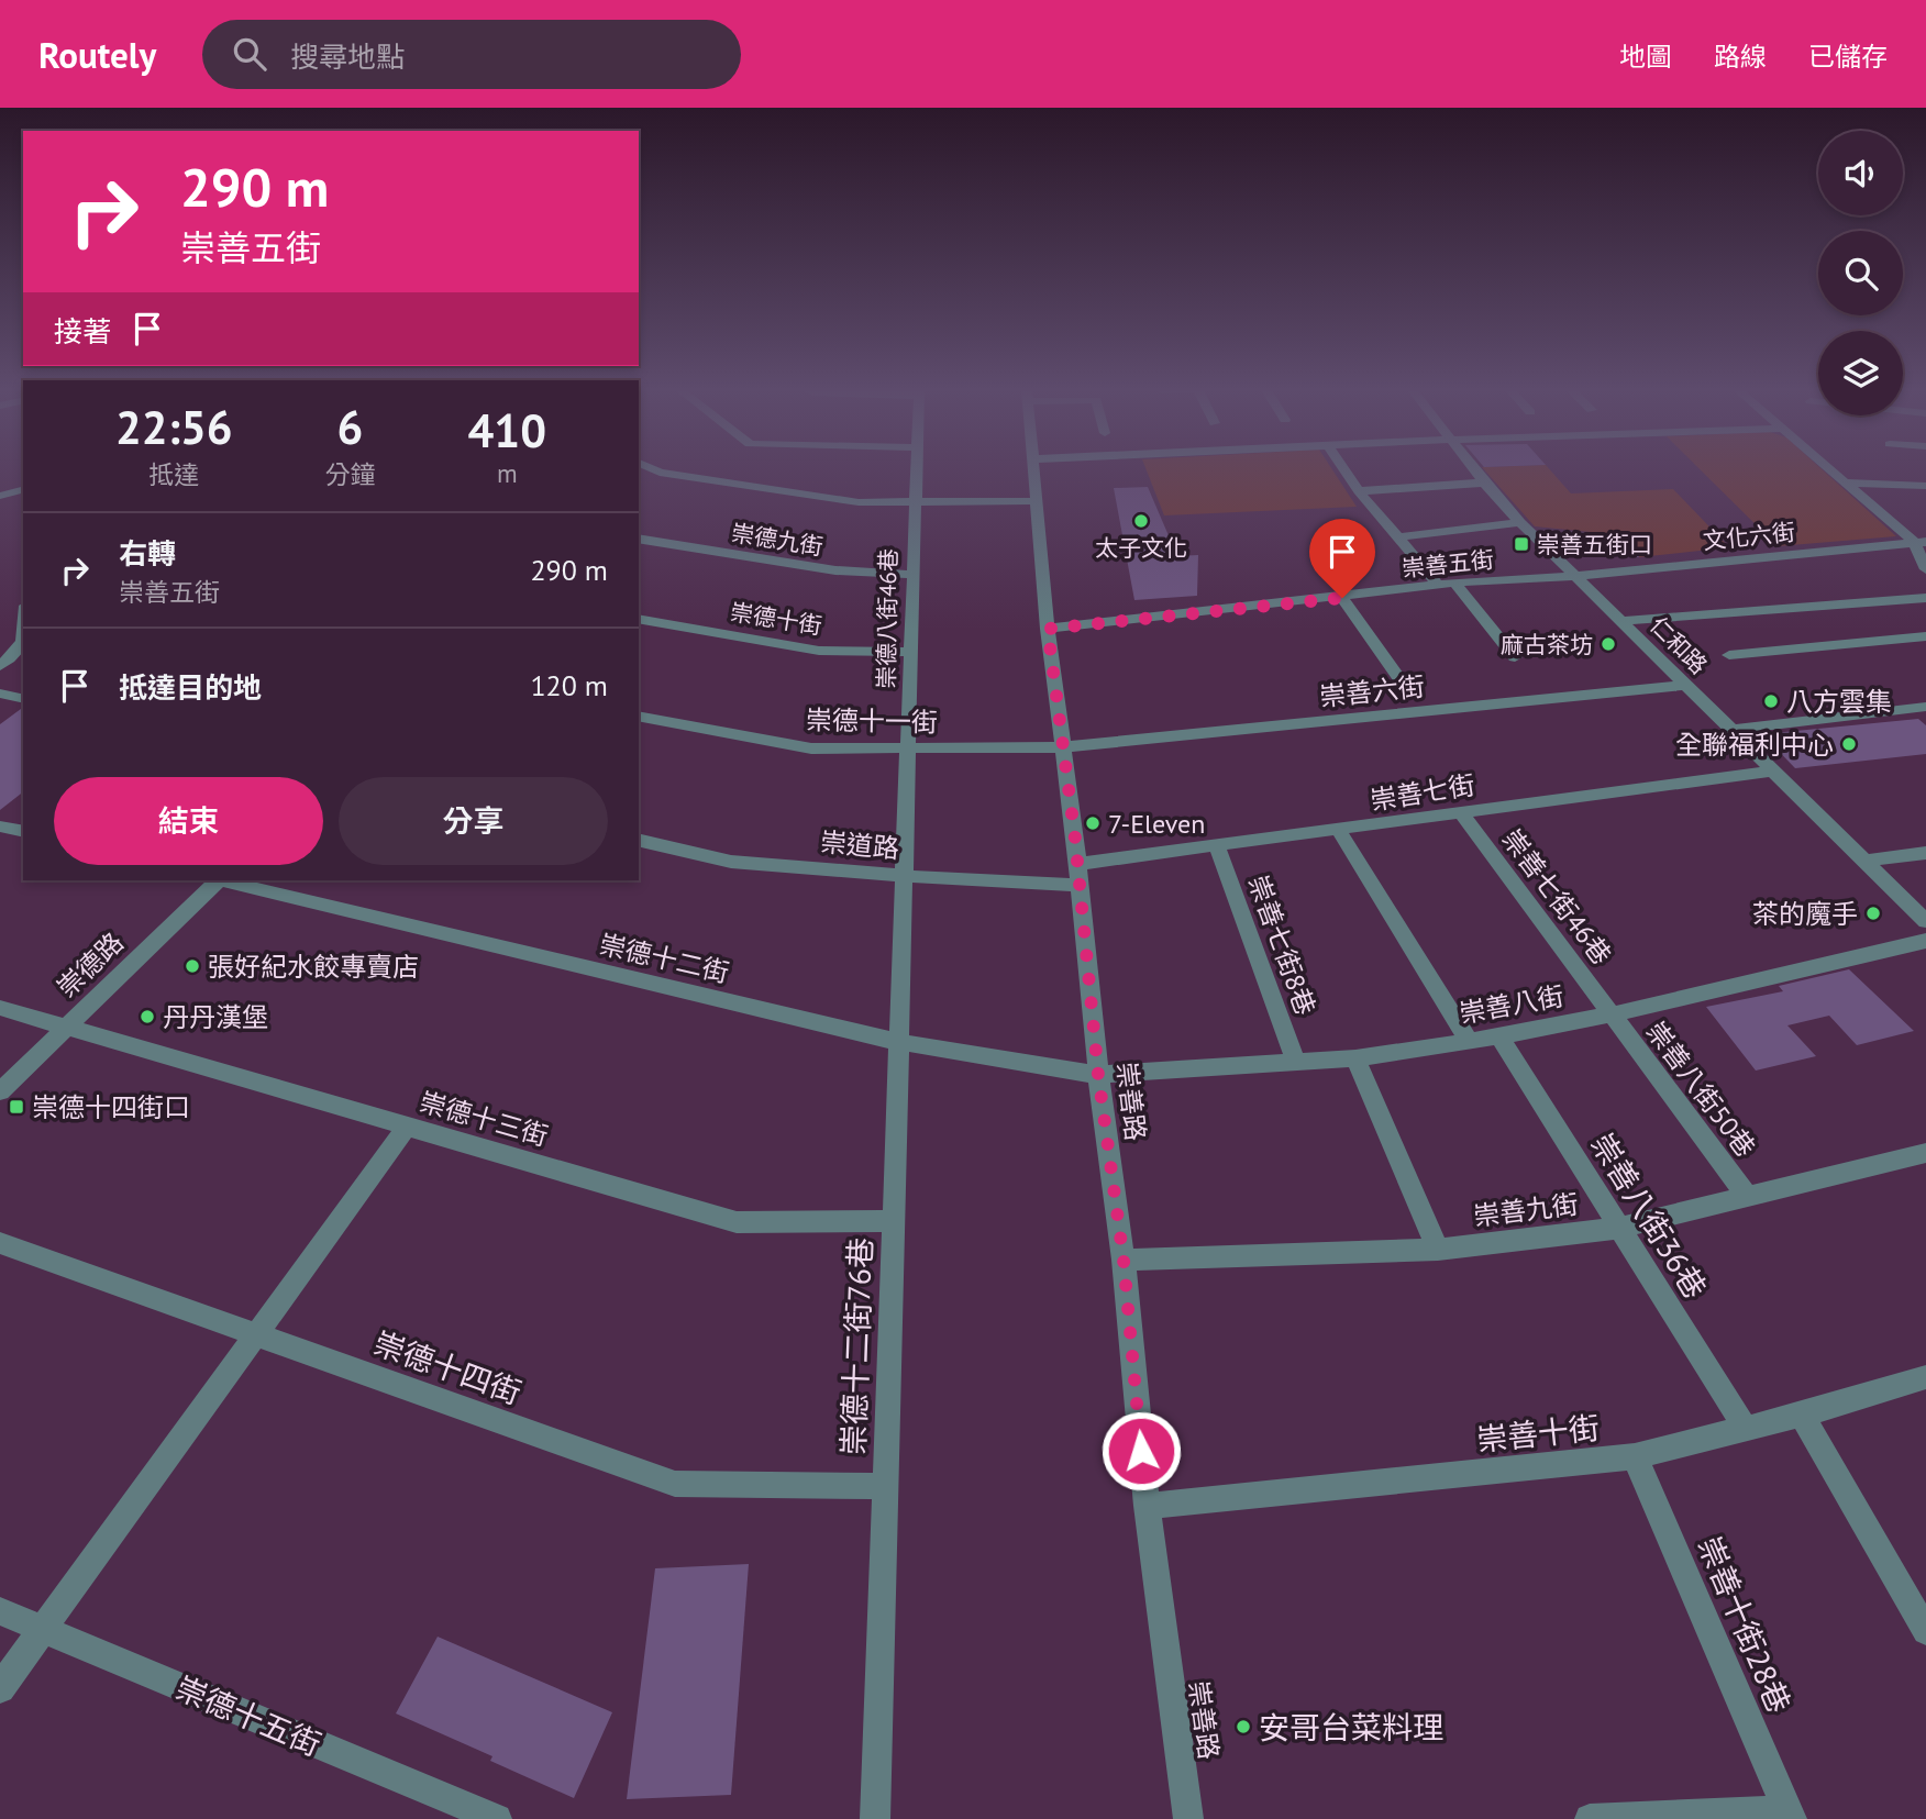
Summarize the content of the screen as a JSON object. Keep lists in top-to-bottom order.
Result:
{
  "streets": {
    "street": [
      "文化六街",
      "崇德九街",
      "崇善五街",
      "崇德十街",
      "崇德八街46巷",
      "仁和路",
      "崇善六街",
      "崇德十一街",
      "崇善七街",
      "崇道路",
      "崇善七街46巷",
      "崇善七街8巷",
      "崇德十二街",
      "崇德路",
      "崇善八街",
      "崇善八街50巷",
      "崇善路",
      "崇德十三街",
      "崇善九街",
      "崇善八街36巷",
      "崇德十二街76巷",
      "崇德十四街",
      "崇善十街",
      "崇善十街28巷",
      "崇德十五街"
    ]
  },
  "crossings": [
    ["文化六街", "崇善五街"],
    ["文化六街", "仁和路"],
    ["崇德九街", "崇德八街46巷"],
    ["崇善五街", "仁和路"],
    ["崇善五街", "崇善路"],
    ["崇德十街", "崇德八街46巷"],
    ["崇德八街46巷", "崇德十一街"],
    ["崇德八街46巷", "崇道路"],
    ["崇德八街46巷", "崇德十二街76巷"],
    ["仁和路", "崇善六街"],
    ["仁和路", "崇善七街"],
    ["崇善六街", "崇德十一街"],
    ["崇善六街", "崇善路"],
    ["崇德十一街", "崇善路"],
    ["崇善七街", "崇道路"],
    ["崇善七街", "崇善七街46巷"],
    ["崇善七街", "崇善七街8巷"],
    ["崇善七街", "崇善路"],
    ["崇道路", "崇善路"],
    ["崇道路", "崇德十二街76巷"],
    ["崇善七街46巷", "崇善八街"],
    ["崇善七街46巷", "崇善八街50巷"],
    ["崇善七街8巷", "崇善八街"],
    ["崇德十二街", "崇善八街"],
    ["崇德十二街", "崇善路"],
    ["崇德十二街", "崇德十二街76巷"],
    ["崇德路", "崇德十三街"],
    ["崇善八街", "崇善八街50巷"],
    ["崇善八街", "崇善路"],
    ["崇善八街", "崇善八街36巷"],
    ["崇善八街50巷", "崇善九街"],
    ["崇善路", "崇善九街"],
    ["崇善路", "崇善十街"],
    ["崇德十三街", "崇德十二街76巷"],
    ["崇善九街", "崇善八街36巷"],
    ["崇善八街36巷", "崇善十街"],
    ["崇德十二街76巷", "崇德十四街"],
    ["崇善十街", "崇善十街28巷"]
  ],
  "places": {
    "other": [
      "太子文化",
      "麻古茶坊",
      "八方雲集",
      "全聯福利中心",
      "7-Eleven",
      "茶的魔手",
      "張好紀水餃專賣店",
      "丹丹漢堡",
      "安哥台菜料理"
    ],
    "transit": ["崇善五街口", "崇德十四街口"]
  },
  "page": {
    "header": "Routely",
    "search": "搜尋地點",
    "nav": ["地圖", "路線", "已儲存"],
    "turn": ["290 m", "崇善五街"],
    "then": "接著",
    "eta": [
      "22:56",
      "抵達",
      "6",
      "分鐘",
      "410",
      "m"
    ],
    "list": [
      {
        "name": "右轉",
        "note": "崇善五街",
        "value": "290 m"
      },
      {
        "name": "抵達目的地",
        "value": "120 m"
      }
    ],
    "buttons": ["結束", "分享"]
  }
}
